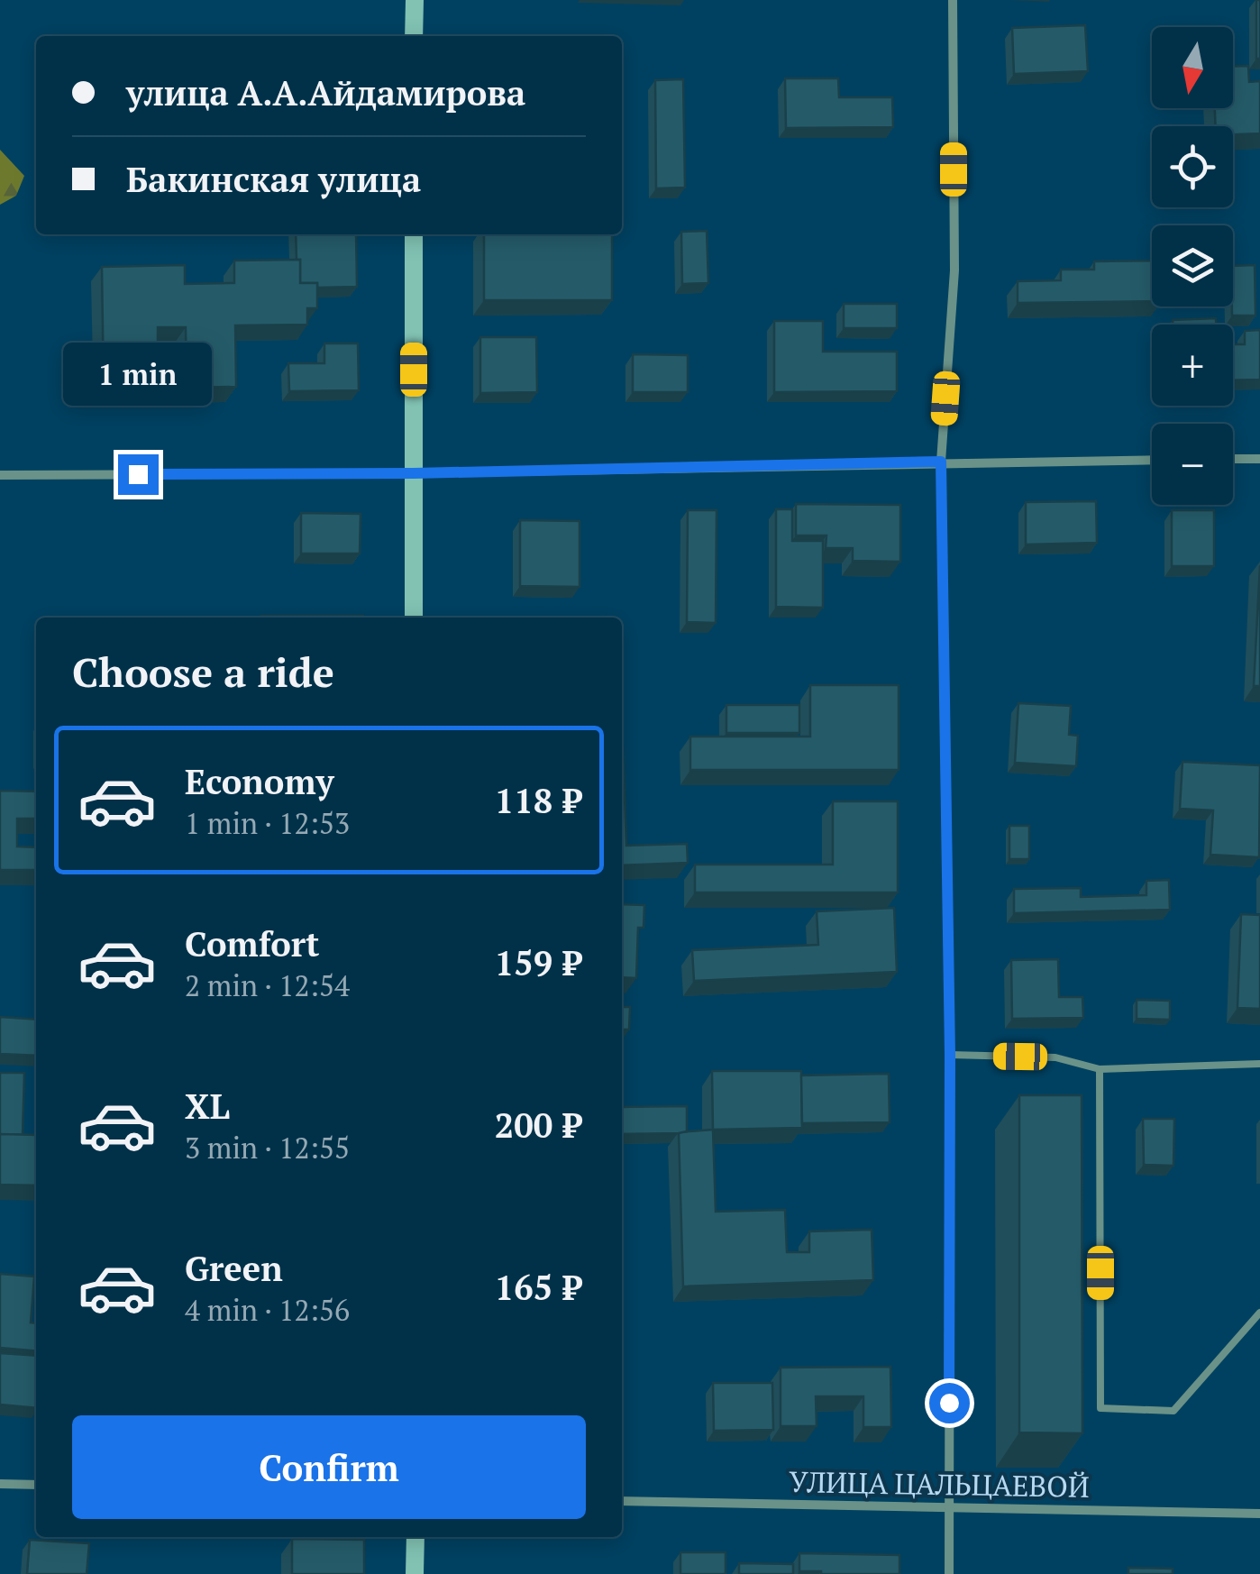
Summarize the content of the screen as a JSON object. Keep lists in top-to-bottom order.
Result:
{
  "streets": {
    "street": ["УЛИЦА ЦАЛЬЦАЕВОЙ"]
  },
  "north": "bottom",
  "page": {
    "map_buttons": ["+", "−"],
    "banner": ["улица А.А.Айдамирова", "Бакинская улица"],
    "bubble": "1 min",
    "heading": "Choose a ride",
    "list": [
      {
        "name": "Economy",
        "note": "1 min · 12:53",
        "value": "118 ₽"
      },
      {
        "name": "Comfort",
        "note": "2 min · 12:54",
        "value": "159 ₽"
      },
      {
        "name": "XL",
        "note": "3 min · 12:55",
        "value": "200 ₽"
      },
      {
        "name": "Green",
        "note": "4 min · 12:56",
        "value": "165 ₽"
      }
    ],
    "buttons": "Confirm"
  }
}
